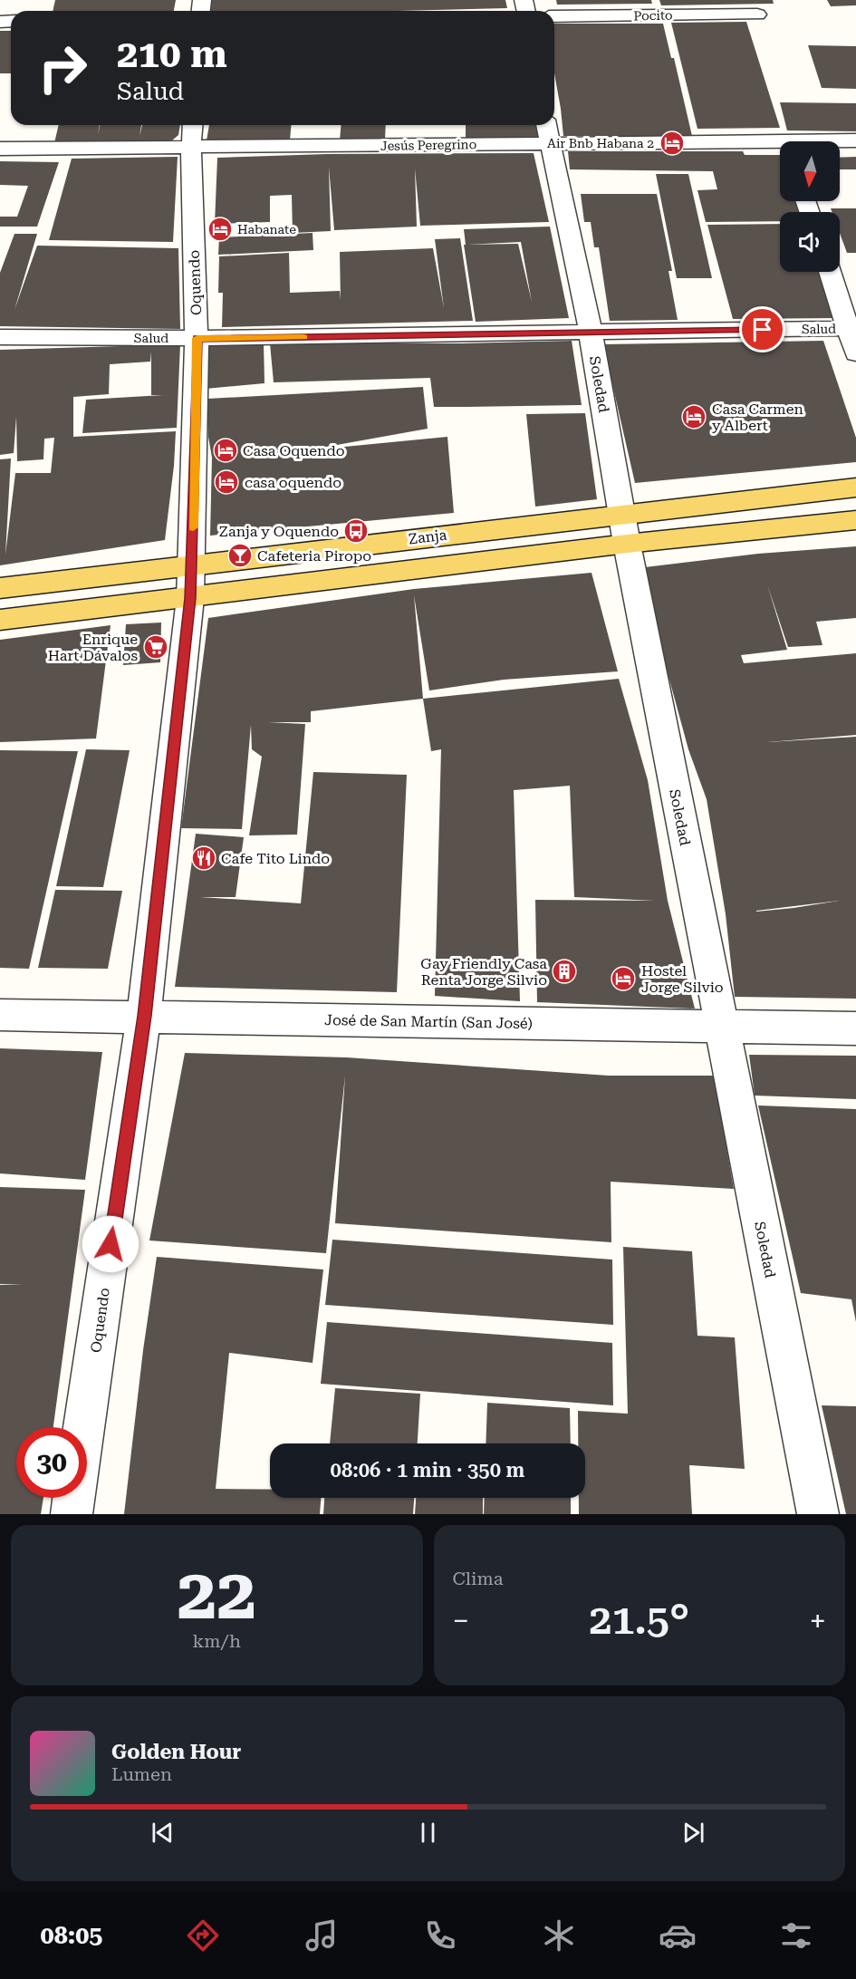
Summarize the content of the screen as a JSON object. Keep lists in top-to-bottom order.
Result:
{
  "streets": {
    "main road": ["Zanja"],
    "street": [
      "Pocito",
      "Jesús Peregrino",
      "Oquendo",
      "Salud",
      "Soledad",
      "José de San Martín (San José)"
    ]
  },
  "crossings": [
    ["Jesús Peregrino", "Oquendo"],
    ["Jesús Peregrino", "Soledad"],
    ["Oquendo", "Salud"],
    ["Oquendo", "Zanja"],
    ["Oquendo", "José de San Martín (San José)"],
    ["Salud", "Soledad"],
    ["Soledad", "Zanja"],
    ["Soledad", "José de San Martín (San José)"]
  ],
  "places": {
    "hotel": [
      "Air Bnb Habana 2",
      "Habanate",
      "Casa Carmen y Albert",
      "Casa Oquendo",
      "casa oquendo",
      "Hostel Jorge Silvio"
    ],
    "bus stop": ["Zanja y Oquendo"],
    "bar": ["Cafeteria Piropo"],
    "supermarket": ["Enrique Hart Dávalos"],
    "restaurant": ["Cafe Tito Lindo"],
    "building": ["Gay Friendly Casa Renta Jorge Silvio"]
  },
  "north": "bottom",
  "page": {
    "turn": ["210 m", "Salud"],
    "limit": "30",
    "trip": "08:06 · 1 min · 350 m",
    "tile": [
      ["22", "km/h"],
      "Clima"
    ],
    "heat": ["−", "21.5°", "+"],
    "song": ["Golden Hour", "Lumen"],
    "tabs": "08:05"
  }
}
